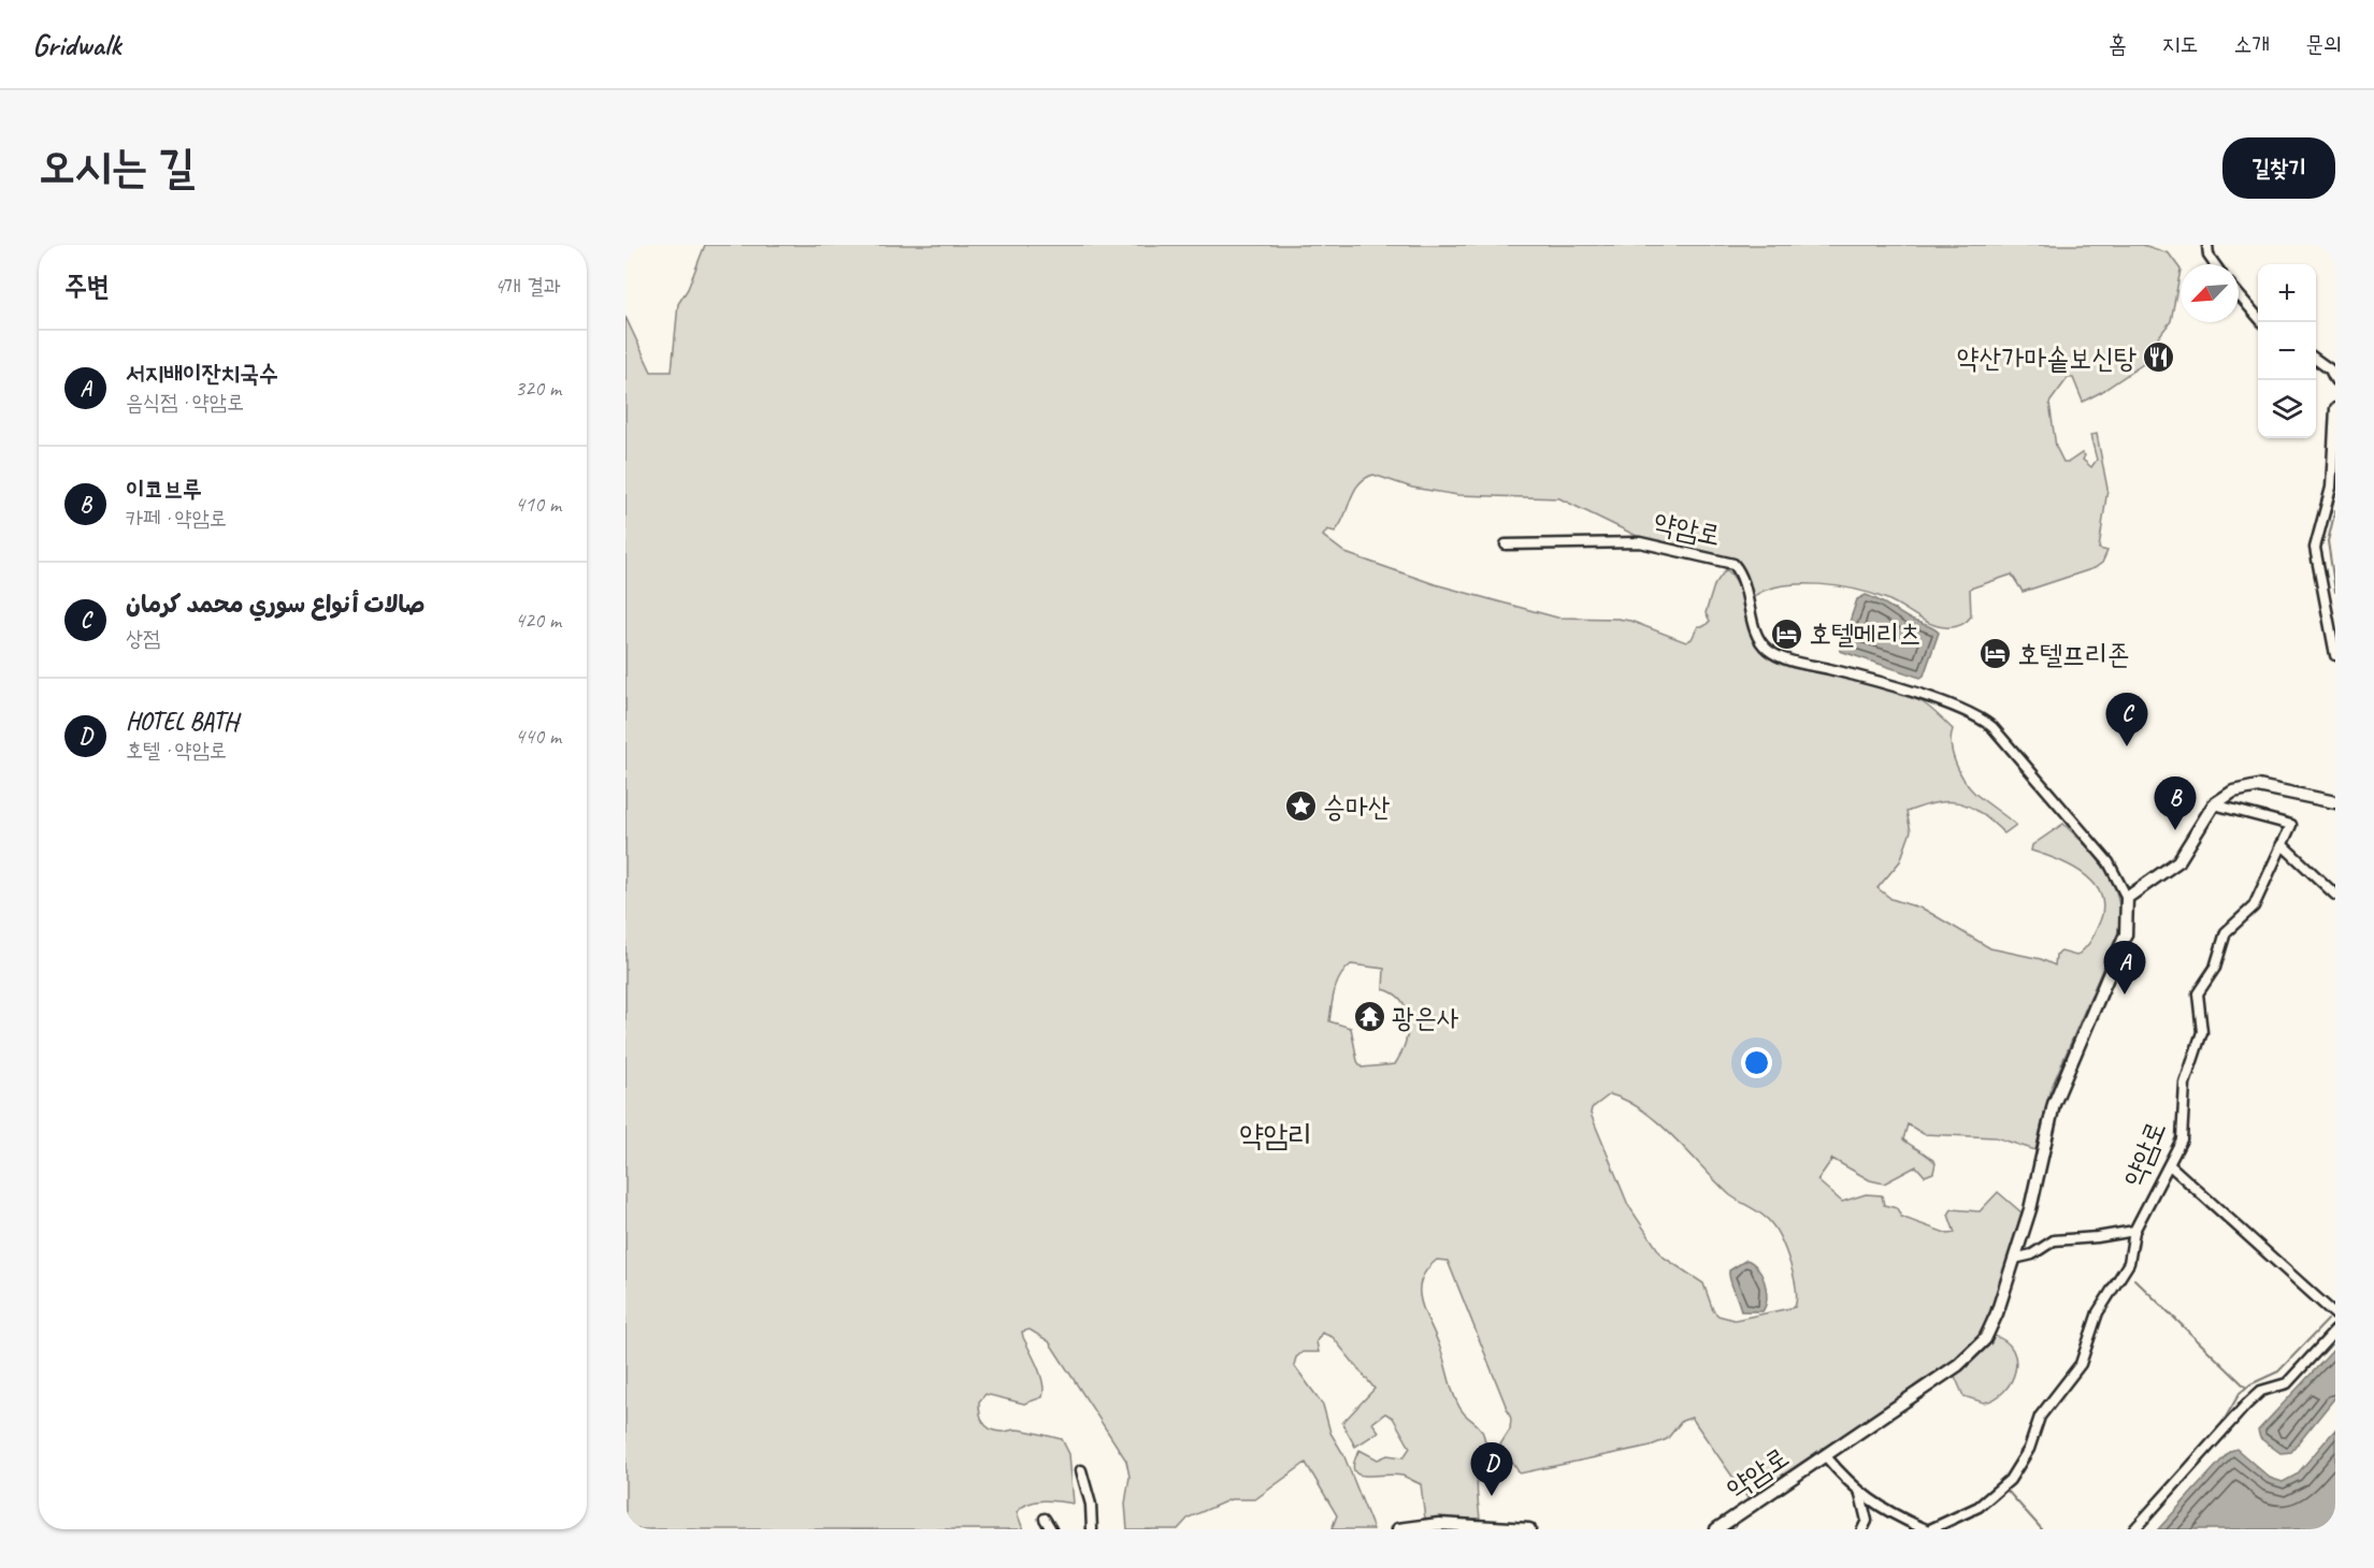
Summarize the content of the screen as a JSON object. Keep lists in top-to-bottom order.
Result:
{
  "streets": {
    "street": ["약암로"]
  },
  "districts": ["약암리"],
  "places": {
    "restaurant": ["약산가마솥보신탕"],
    "hotel": ["호텔메리츠", "호텔프리존"],
    "place": ["승마산"],
    "temple": ["광은사"]
  },
  "north": "bottom left",
  "page": {
    "header": "Gridwalk",
    "nav": [
      "홈",
      "지도",
      "소개",
      "문의"
    ],
    "buttons": "길찾기",
    "title": "오시는 길",
    "heading": ["주변", "4개 결과"],
    "map_buttons": ["+", "−"],
    "list": [
      {
        "mark": "A",
        "name": "서지배이잔치국수",
        "note": "음식점 · 약암로",
        "value": "320 m"
      },
      {
        "mark": "B",
        "name": "이코브루",
        "note": "카페 · 약암로",
        "value": "410 m"
      },
      {
        "mark": "C",
        "name": "صالات أنواع سوري محمد كرمان",
        "note": "상점",
        "value": "420 m"
      },
      {
        "mark": "D",
        "name": "HOTEL BATH",
        "note": "호텔 · 약암로",
        "value": "440 m"
      }
    ],
    "pins": [
      "C",
      "B",
      "A",
      "D"
    ]
  }
}
